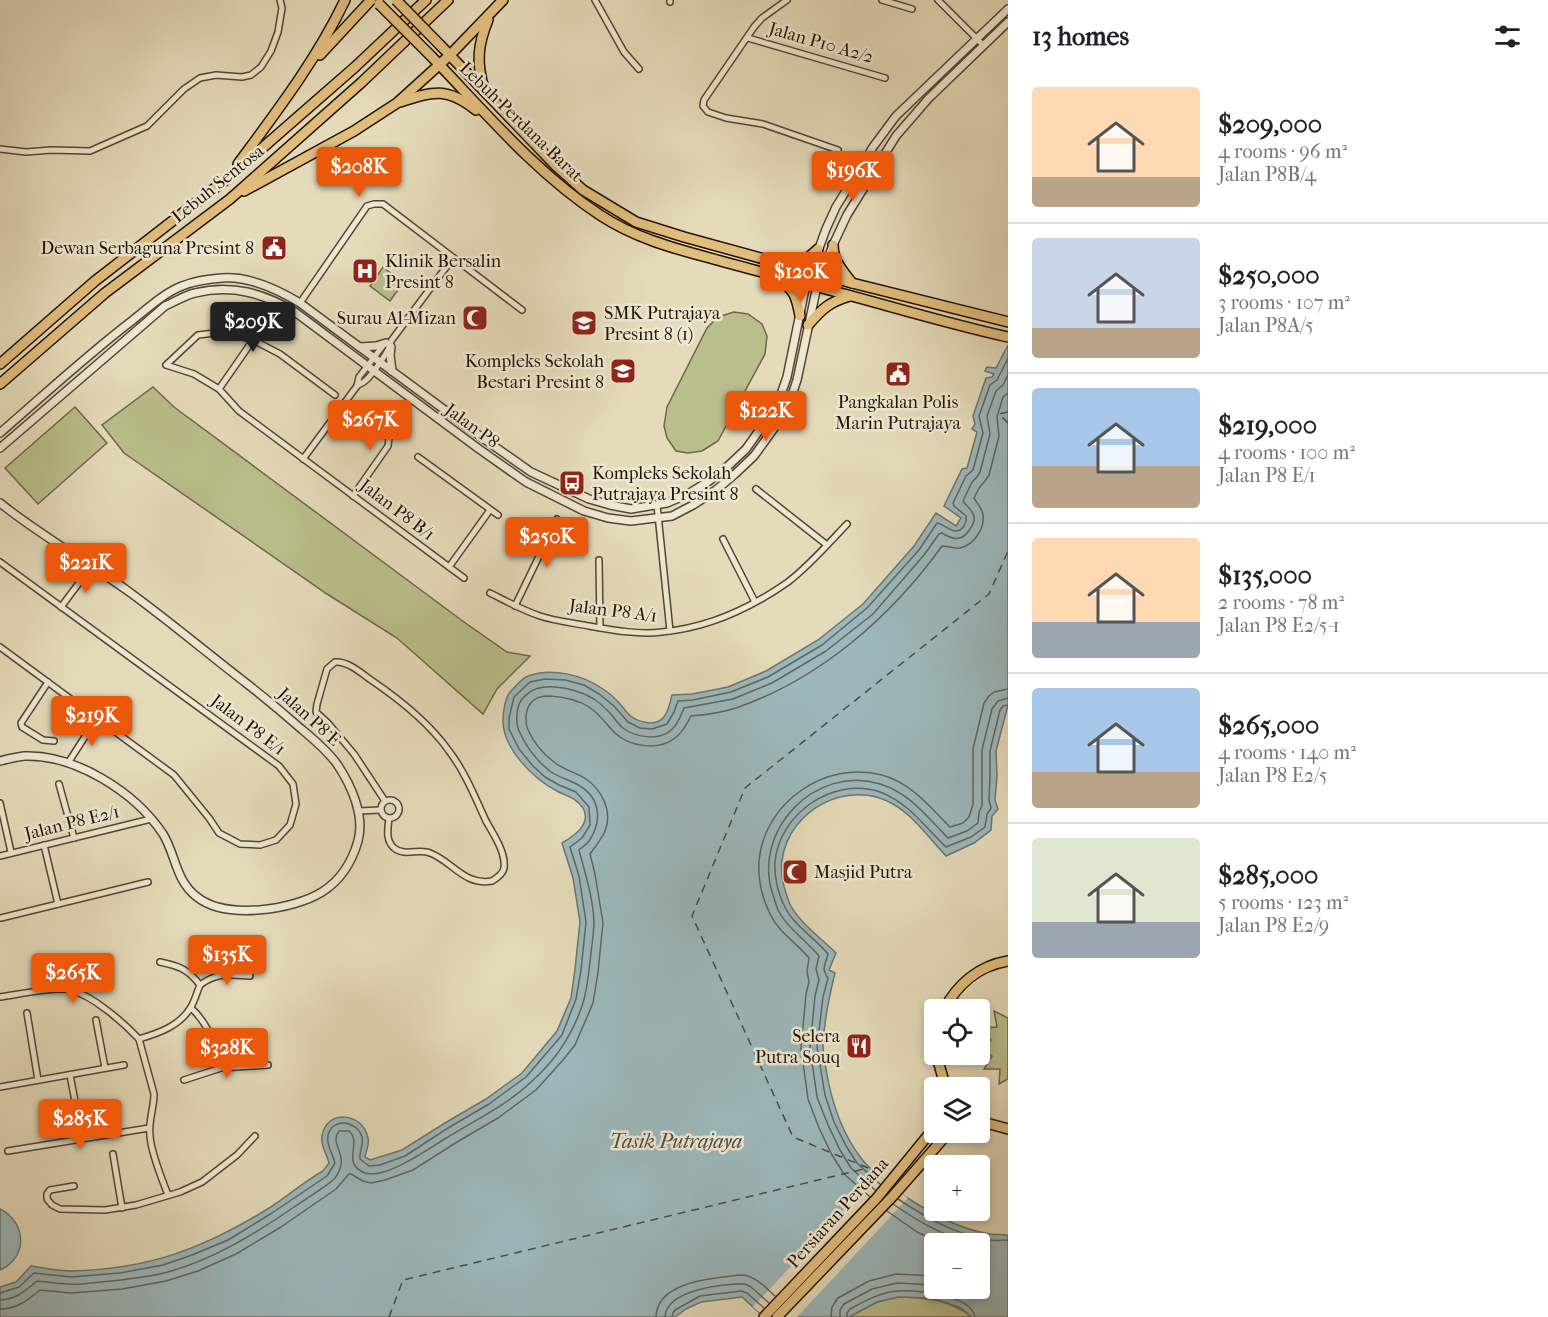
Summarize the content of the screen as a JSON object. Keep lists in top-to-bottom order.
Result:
{
  "streets": {
    "main road": ["Lebuh Perdana Barat", "Lebuh Sentosa", "Persiaran Perdana"],
    "street": [
      "Jalan P10 A2/2",
      "Jalan P8",
      "Jalan P8 B/1",
      "Jalan P8 A/1",
      "Jalan P8 E",
      "Jalan P8 E/1",
      "Jalan P8 E2/1"
    ]
  },
  "crossings": [
    ["Lebuh Perdana Barat", "Jalan P8"],
    ["Jalan P8 E", "Jalan P8 E2/1"]
  ],
  "water": ["Tasik Putrajaya"],
  "places": {
    "public building": ["Dewan Serbaguna Presint 8", "Pangkalan Polis Marin Putrajaya"],
    "hospital": ["Klinik Bersalin Presint 8"],
    "mosque": ["Surau Al-Mizan", "Masjid Putra"],
    "school or university": ["SMK Putrajaya Presint 8 (1)", "Kompleks Sekolah Bestari Presint 8"],
    "bus stop": ["Kompleks Sekolah Putrajaya Presint 8"],
    "restaurant": ["Selera Putra Souq"]
  },
  "page": {
    "heading": "13 homes",
    "list": [
      {
        "name": "$209,000",
        "note": "4 rooms · 96 m² · Jalan P8B/4"
      },
      {
        "name": "$250,000",
        "note": "3 rooms · 107 m² · Jalan P8A/5"
      },
      {
        "name": "$219,000",
        "note": "4 rooms · 100 m² · Jalan P8 E/1"
      },
      {
        "name": "$135,000",
        "note": "2 rooms · 78 m² · Jalan P8 E2/5-1"
      },
      {
        "name": "$265,000",
        "note": "4 rooms · 140 m² · Jalan P8 E2/5"
      },
      {
        "name": "$285,000",
        "note": "5 rooms · 123 m² · Jalan P8 E2/9"
      }
    ],
    "price": [
      "$208K",
      "$196K",
      "$120K",
      "$209K",
      "$122K",
      "$267K",
      "$250K",
      "$221K",
      "$219K",
      "$135K",
      "$265K",
      "$328K",
      "$285K"
    ],
    "map_buttons": ["+", "−"]
  }
}
